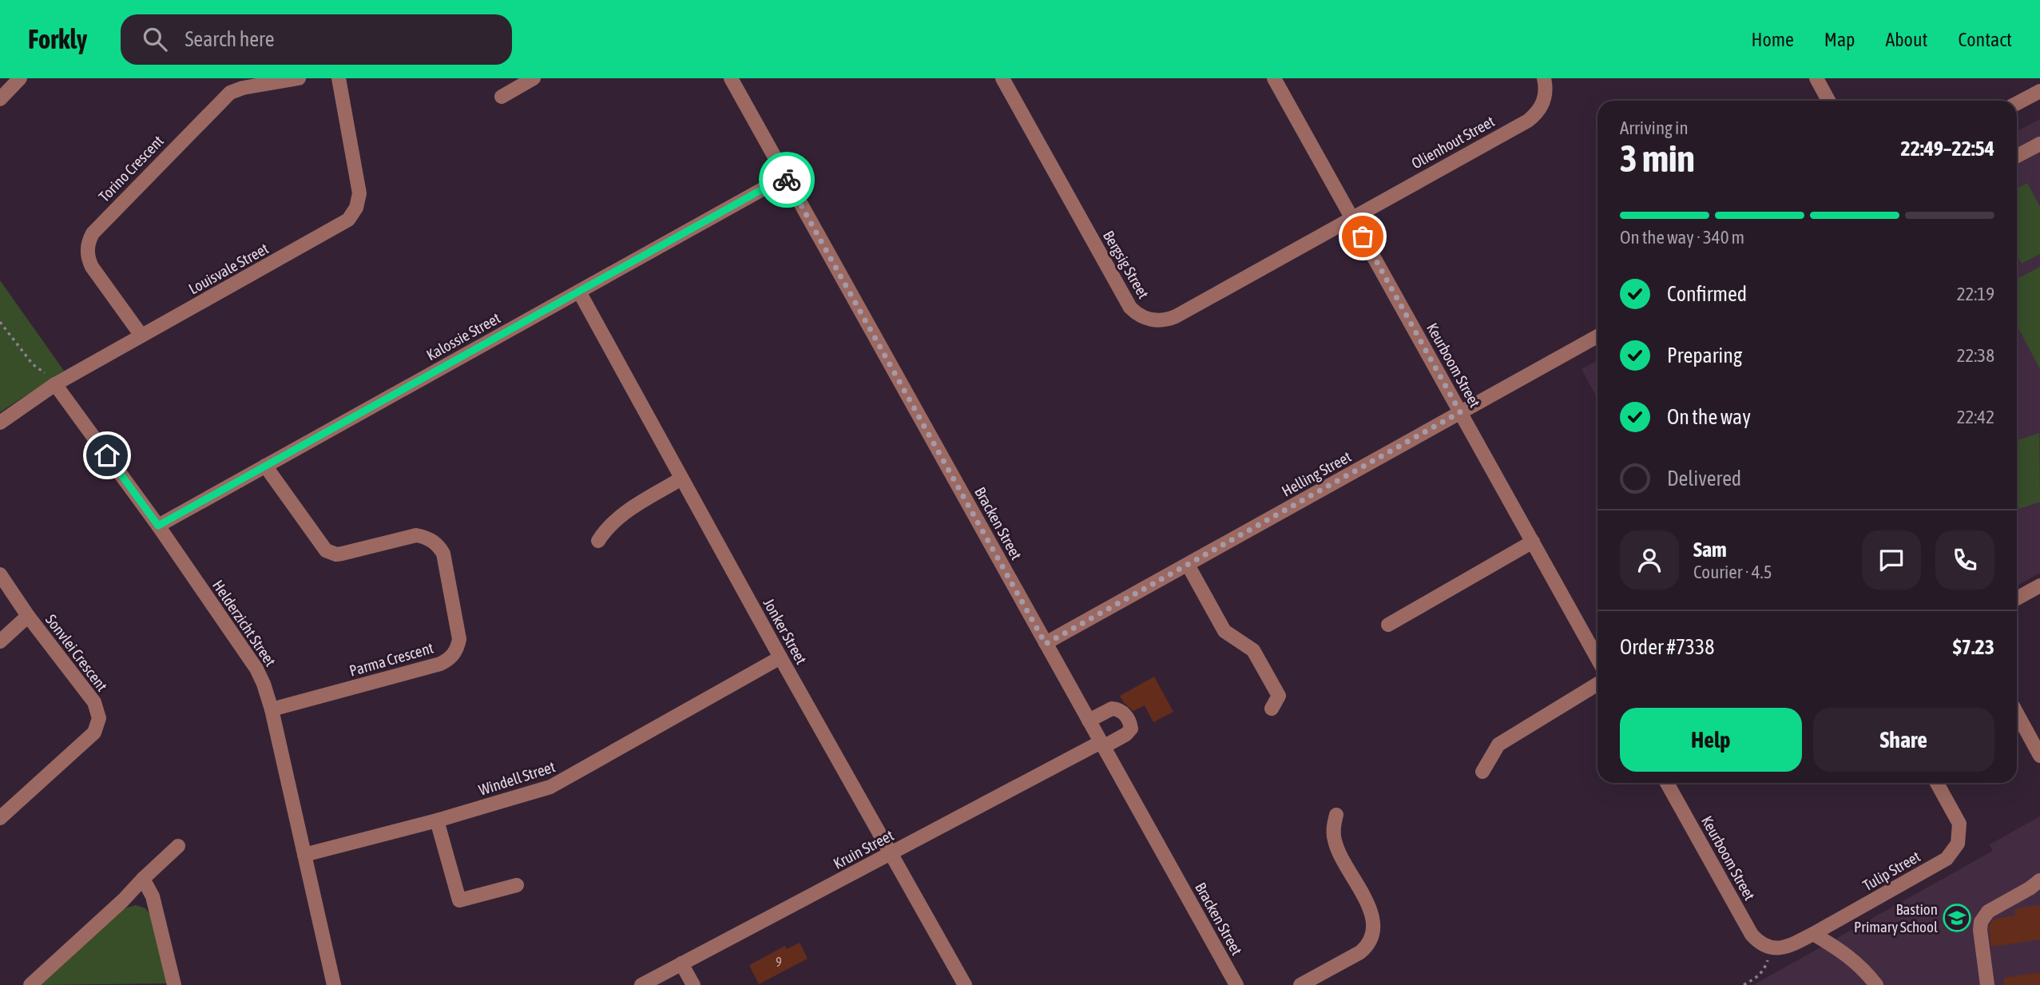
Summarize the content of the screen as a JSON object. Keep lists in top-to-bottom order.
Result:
{
  "streets": {
    "street": [
      "Olienhout Street",
      "Torino Crescent",
      "Bergsig Street",
      "Louisvale Street",
      "Kalossie Street",
      "Keurboom Street",
      "Helling Street",
      "Bracken Street",
      "Helderzicht Street",
      "Jonker Street",
      "Sonvlei Crescent",
      "Parma Crescent",
      "Windell Street",
      "Kruin Street",
      "Tulip Street"
    ]
  },
  "crossings": [
    ["Olienhout Street", "Bergsig Street"],
    ["Olienhout Street", "Keurboom Street"],
    ["Torino Crescent", "Louisvale Street"],
    ["Bergsig Street", "Keurboom Street"],
    ["Louisvale Street", "Helderzicht Street"],
    ["Kalossie Street", "Bracken Street"],
    ["Kalossie Street", "Helderzicht Street"],
    ["Kalossie Street", "Jonker Street"],
    ["Kalossie Street", "Parma Crescent"],
    ["Keurboom Street", "Helling Street"],
    ["Keurboom Street", "Tulip Street"],
    ["Helling Street", "Bracken Street"],
    ["Bracken Street", "Kruin Street"],
    ["Helderzicht Street", "Parma Crescent"],
    ["Helderzicht Street", "Windell Street"],
    ["Jonker Street", "Windell Street"],
    ["Jonker Street", "Kruin Street"]
  ],
  "places": {
    "school or university": ["Bastion Primary School"]
  },
  "house_numbers": ["9"],
  "page": {
    "header": "Forkly",
    "search": "Search here",
    "nav": [
      "Home",
      "Map",
      "About",
      "Contact"
    ],
    "heading": ["3 min", "Arriving in", "22:49–22:54"],
    "panel": [
      "Sam",
      "Courier · 4.5",
      "Order #7338",
      "$7.23"
    ],
    "bar": "On the way · 340 m",
    "list": [
      ["Confirmed", "22:19"],
      ["Preparing", "22:38"],
      ["On the way", "22:42"],
      "Delivered"
    ],
    "buttons": ["Help", "Share"]
  }
}
